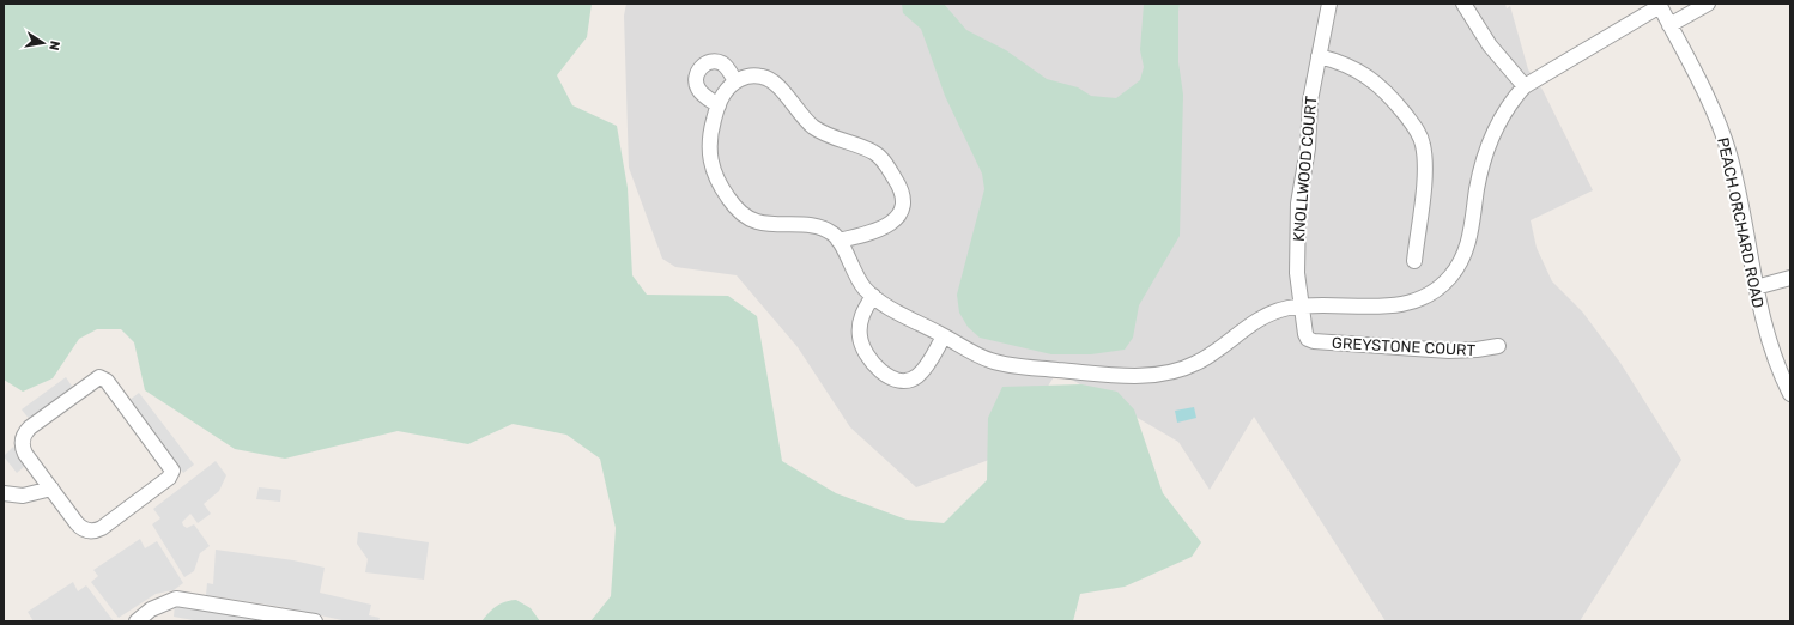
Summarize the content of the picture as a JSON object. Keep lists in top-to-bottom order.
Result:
{
  "streets": {
    "street": ["KNOLLWOOD COURT", "PEACH ORCHARD ROAD", "GREYSTONE COURT"]
  },
  "crossings": [
    ["KNOLLWOOD COURT", "GREYSTONE COURT"]
  ],
  "north": "right"
}
